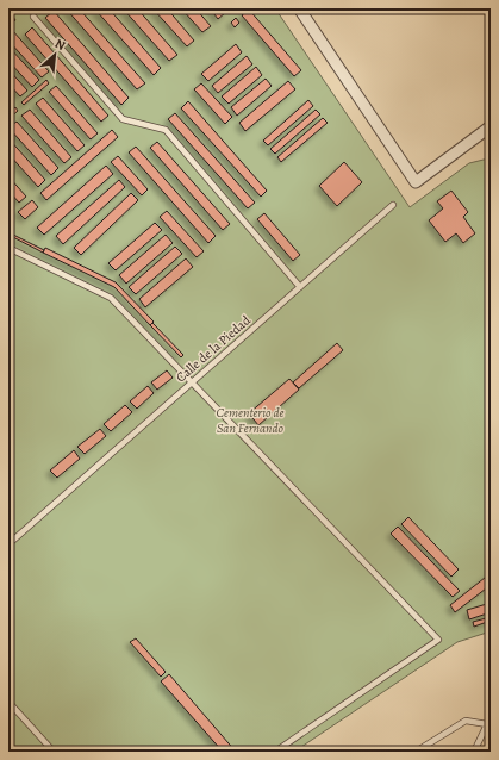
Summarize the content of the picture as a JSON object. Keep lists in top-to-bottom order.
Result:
{
  "streets": {
    "lane": ["Calle de la Piedad"]
  },
  "parks": ["Cementerio de San Fernando"],
  "north": "top right"
}
